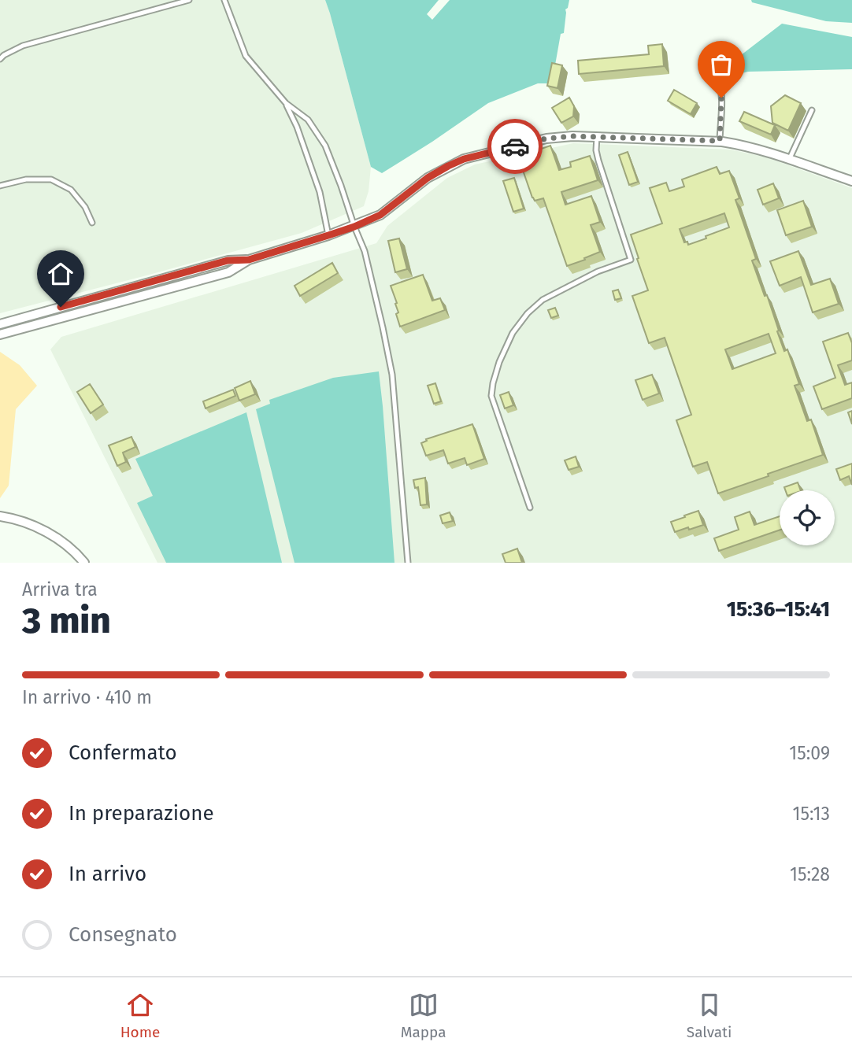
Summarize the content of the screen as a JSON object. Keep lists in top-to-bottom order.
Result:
{
  "page": {
    "heading": ["3 min", "Arriva tra", "15:36–15:41"],
    "bar": "In arrivo · 410 m",
    "list": [
      ["Confermato", "15:09"],
      ["In preparazione", "15:13"],
      ["In arrivo", "15:28"],
      "Consegnato"
    ],
    "tabs": ["Home", "Mappa", "Salvati"]
  }
}
